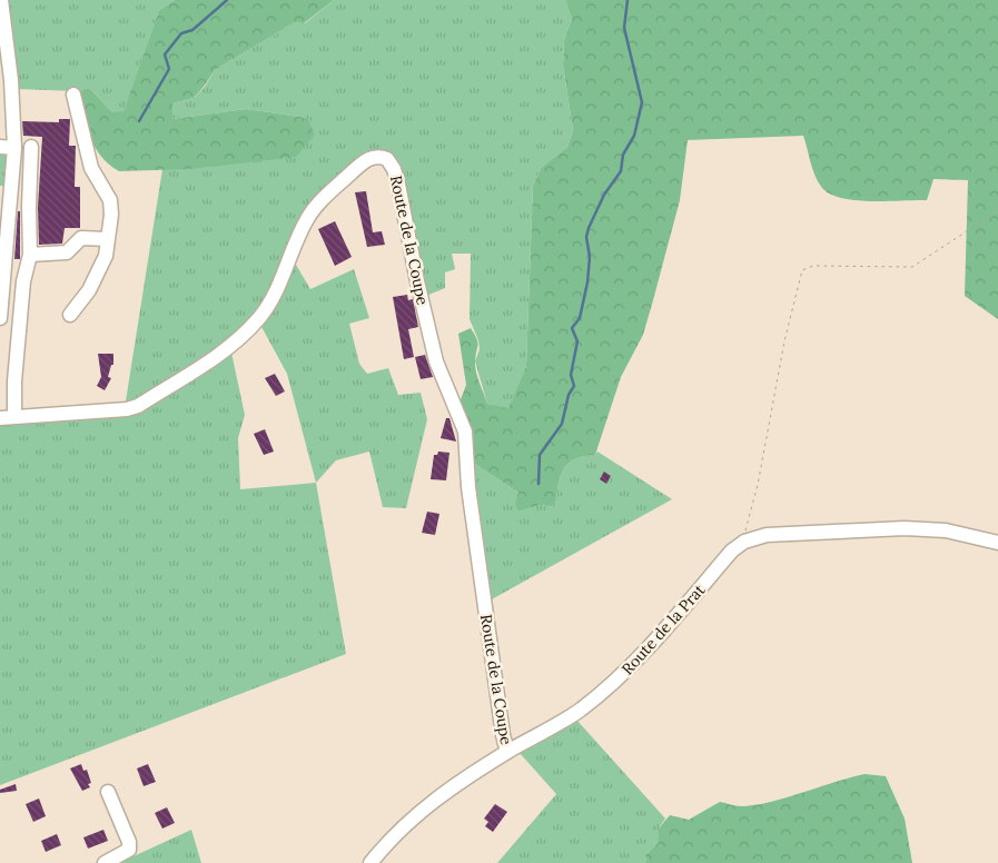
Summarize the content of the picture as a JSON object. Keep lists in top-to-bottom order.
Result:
{
  "streets": {
    "street": ["Route de la Coupe", "Route de la Prat"]
  },
  "crossings": [
    ["Route de la Coupe", "Route de la Prat"]
  ]
}
